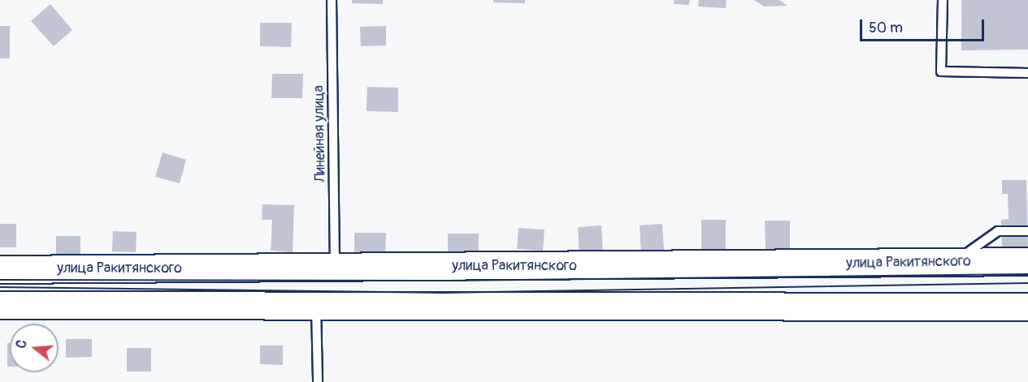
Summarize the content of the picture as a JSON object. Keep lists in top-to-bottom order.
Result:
{
  "streets": {
    "main road": ["улица Ракитянского"],
    "lane": ["Линейная улица"]
  },
  "crossings": [
    ["Линейная улица", "улица Ракитянского"]
  ],
  "scale_bar": "50 m",
  "north": "left"
}
